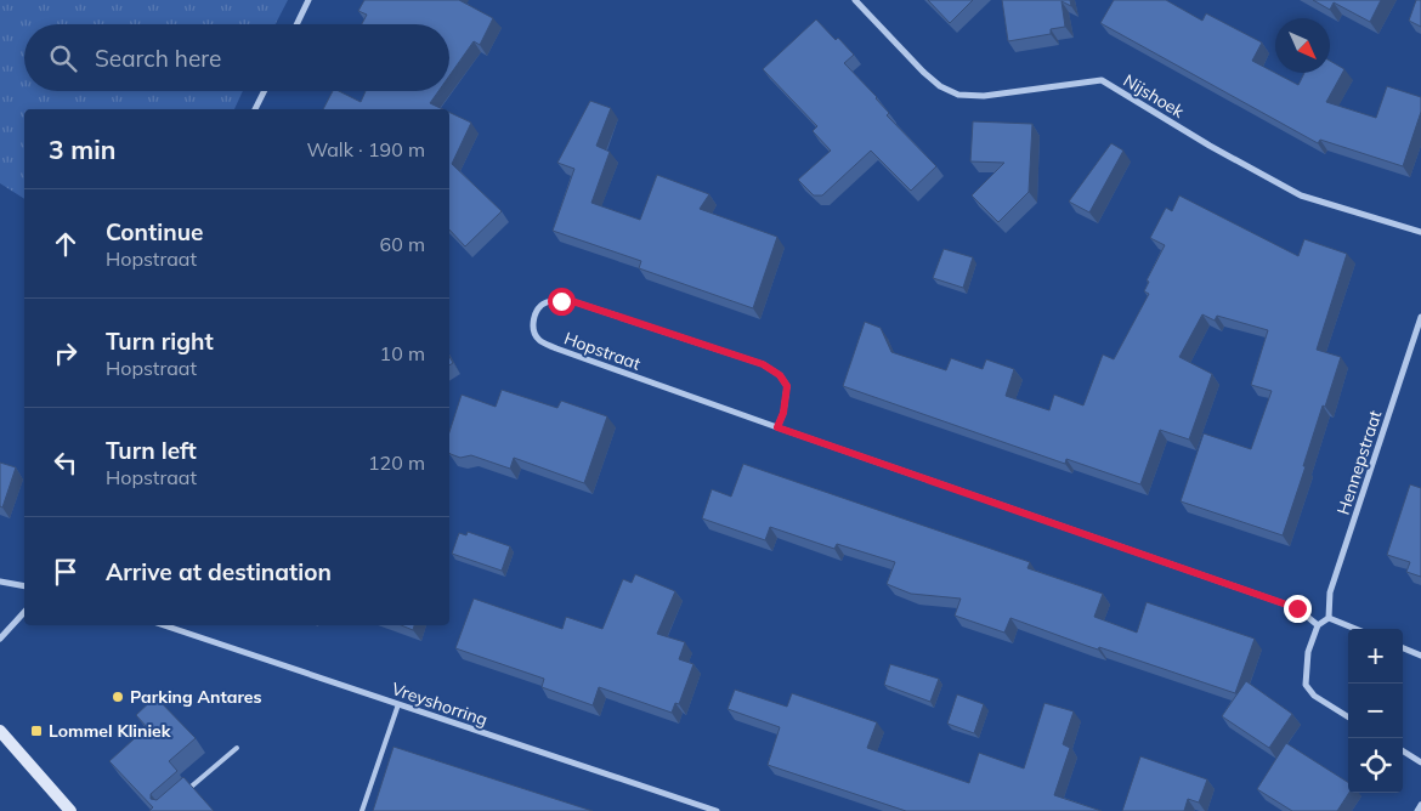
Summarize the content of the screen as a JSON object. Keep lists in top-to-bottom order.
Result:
{
  "streets": {
    "street": [
      "Nijshoek",
      "Hopstraat",
      "Hennepstraat",
      "Vreyshorring"
    ]
  },
  "places": {
    "other": ["Parking Antares"],
    "transit": ["Lommel Kliniek"]
  },
  "north": "bottom right",
  "page": {
    "search": "Search here",
    "heading": ["3 min", "Walk · 190 m"],
    "list": [
      ["Continue", "Hopstraat", "60 m"],
      ["Turn right", "Hopstraat", "10 m"],
      ["Turn left", "Hopstraat", "120 m"],
      "Arrive at destination"
    ],
    "map_buttons": ["+", "−"]
  }
}
